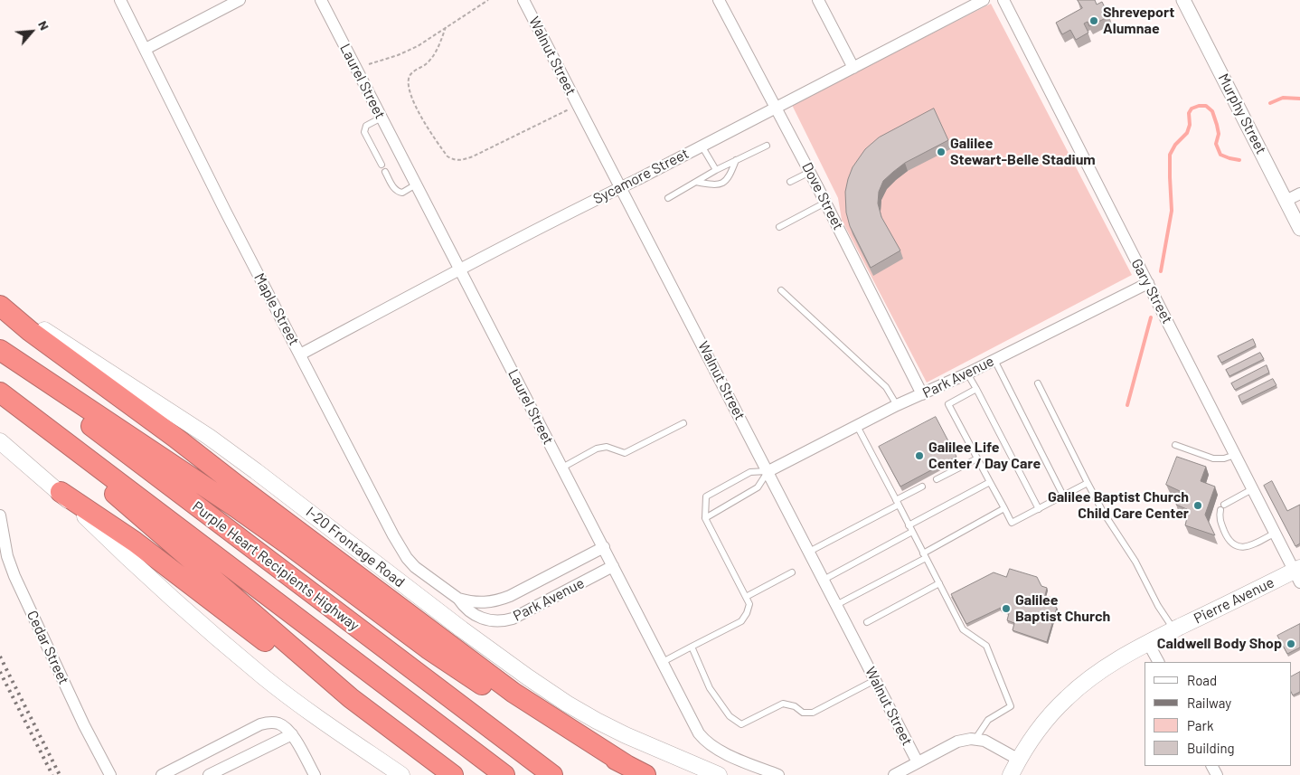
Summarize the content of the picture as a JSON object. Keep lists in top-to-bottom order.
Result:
{
  "streets": {
    "highway": ["Purple Heart Recipients Highway"],
    "main road": ["I-20 Frontage Road", "Pierre Avenue"],
    "street": [
      "Walnut Street",
      "Laurel Street",
      "Murphy Street",
      "Sycamore Street",
      "Dove Street",
      "Gary Street",
      "Maple Street",
      "Park Avenue",
      "Cedar Street"
    ]
  },
  "crossings": [
    ["Walnut Street", "Sycamore Street"],
    ["Walnut Street", "Park Avenue"],
    ["Laurel Street", "Sycamore Street"],
    ["Laurel Street", "Park Avenue"],
    ["Sycamore Street", "Dove Street"],
    ["Sycamore Street", "Maple Street"],
    ["Dove Street", "Park Avenue"],
    ["Gary Street", "Park Avenue"],
    ["Gary Street", "Pierre Avenue"],
    ["Maple Street", "Park Avenue"]
  ],
  "places": [
    "Shreveport Alumnae",
    "Galilee Stewart-Belle Stadium",
    "Galilee Life Center / Day Care",
    "Galilee Baptist Church Child Care Center",
    "Galilee Baptist Church",
    "Caldwell Body Shop"
  ],
  "legend": [
    "Road",
    "Railway",
    "Park",
    "Building"
  ],
  "north": "top right"
}
